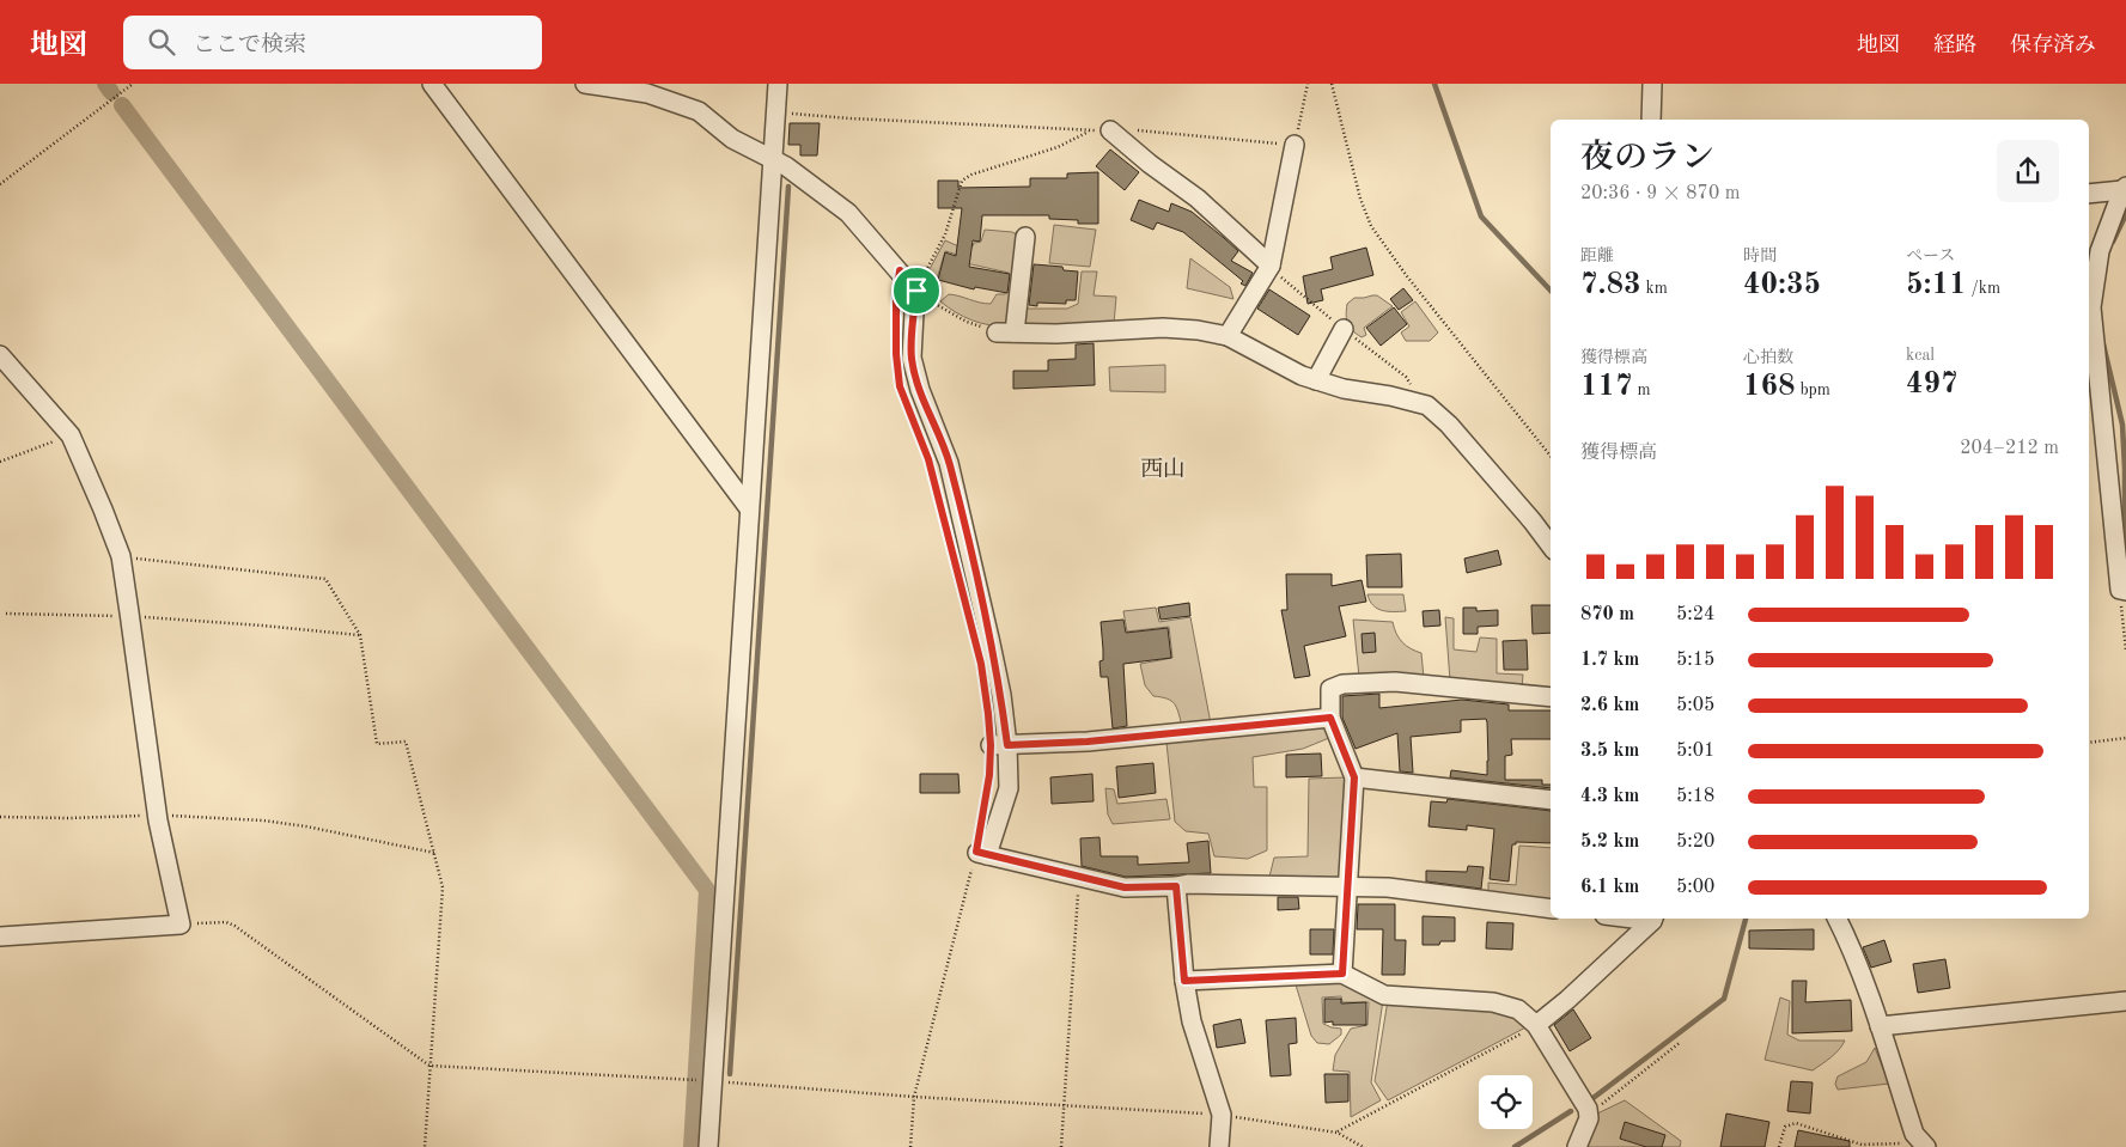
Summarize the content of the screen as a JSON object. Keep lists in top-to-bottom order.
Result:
{
  "districts": ["西山"],
  "page": {
    "header": "地図",
    "search": "ここで検索",
    "nav": ["地図", "経路", "保存済み"],
    "heading": ["夜のラン", "20:36 · 9 × 870 m"],
    "stats": [
      ["距離", "7.83 km"],
      ["時間", "40:35"],
      ["ペース", "5:11 /km"],
      ["獲得標高", "117 m"],
      ["心拍数", "168 bpm"],
      ["kcal", "497"]
    ],
    "chart": ["獲得標高", "204–212 m"],
    "list": [
      {
        "name": "870 m",
        "note": "5:24"
      },
      {
        "name": "1.7 km",
        "note": "5:15"
      },
      {
        "name": "2.6 km",
        "note": "5:05"
      },
      {
        "name": "3.5 km",
        "note": "5:01"
      },
      {
        "name": "4.3 km",
        "note": "5:18"
      },
      {
        "name": "5.2 km",
        "note": "5:20"
      },
      {
        "name": "6.1 km",
        "note": "5:00"
      }
    ]
  }
}
